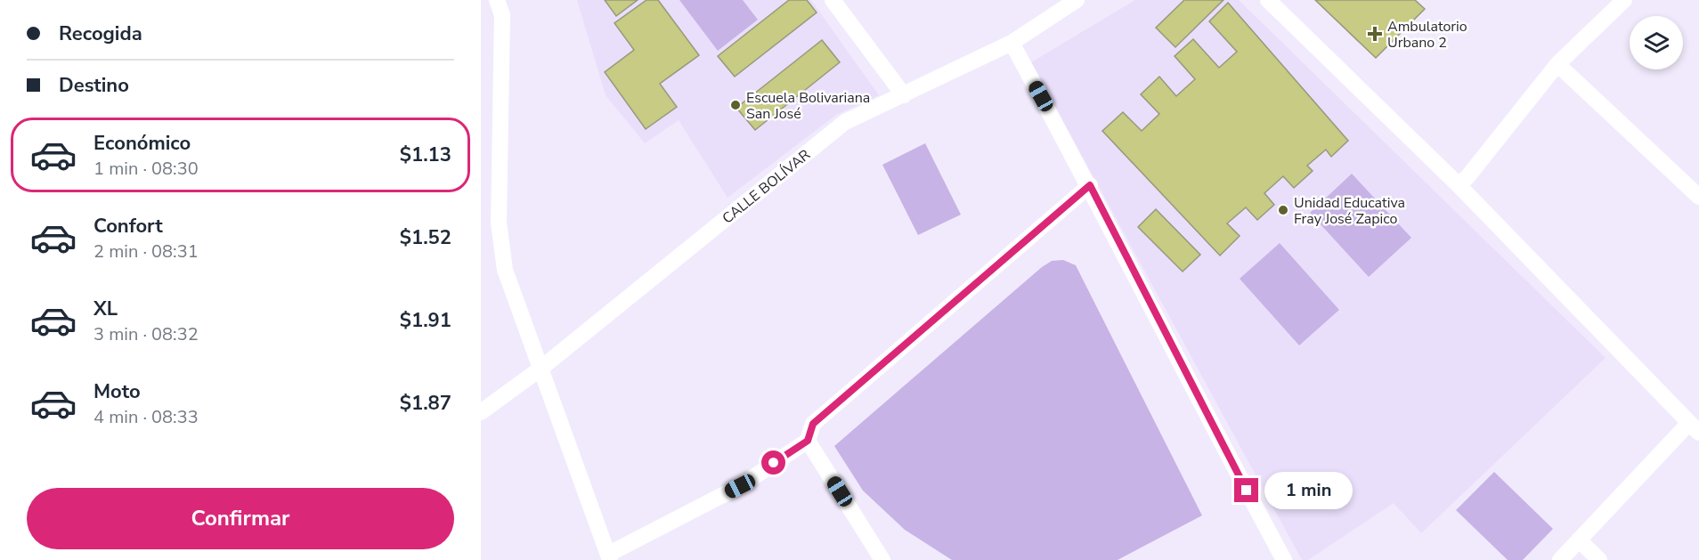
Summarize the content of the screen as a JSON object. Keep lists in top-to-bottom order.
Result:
{
  "streets": {
    "street": ["CALLE BOLÍVAR"]
  },
  "places": {
    "health": ["Ambulatorio Urbano 2"],
    "other": ["Escuela Bolivariana San José", "Unidad Educativa Fray José Zapico"]
  },
  "page": {
    "banner": ["Recogida", "Destino"],
    "list": [
      {
        "name": "Económico",
        "note": "1 min · 08:30",
        "value": "$1.13"
      },
      {
        "name": "Confort",
        "note": "2 min · 08:31",
        "value": "$1.52"
      },
      {
        "name": "XL",
        "note": "3 min · 08:32",
        "value": "$1.91"
      },
      {
        "name": "Moto",
        "note": "4 min · 08:33",
        "value": "$1.87"
      }
    ],
    "bubble": "1 min",
    "buttons": "Confirmar"
  }
}
